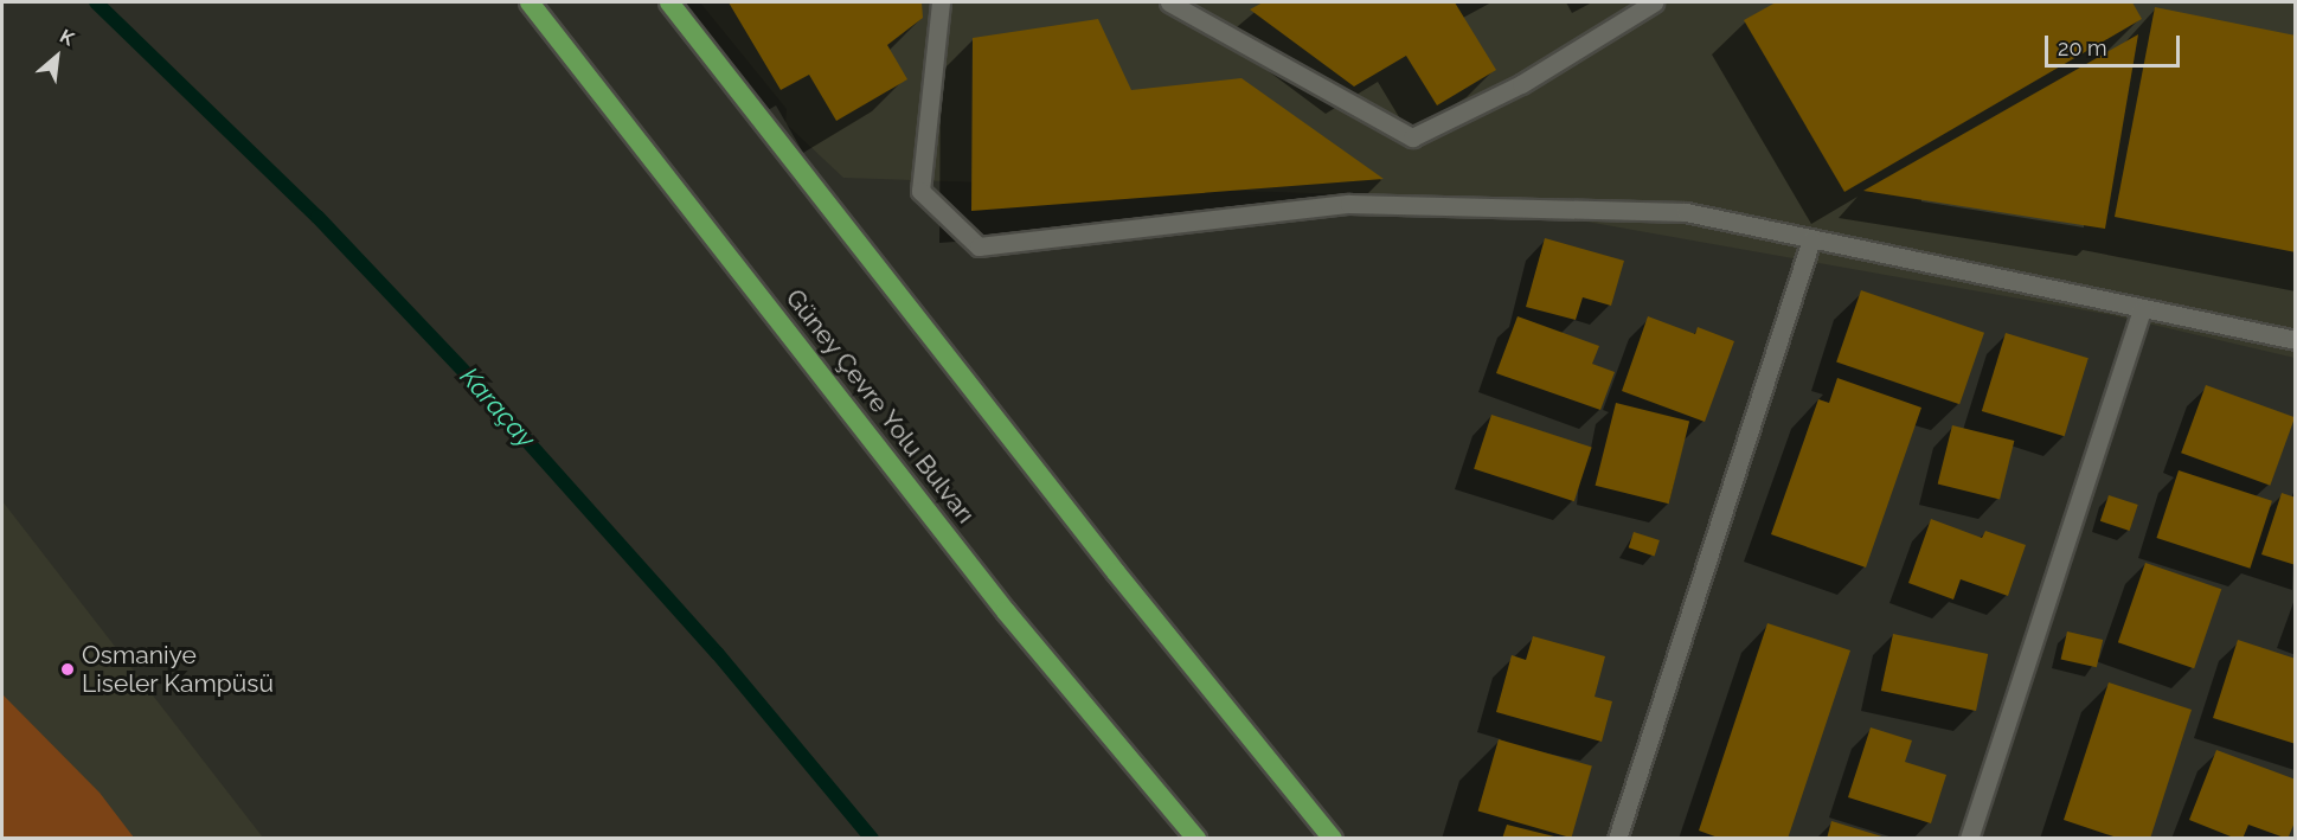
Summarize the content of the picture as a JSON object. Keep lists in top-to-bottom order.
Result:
{
  "streets": {
    "highway": ["Güney Çevre Yolu Bulvarı"]
  },
  "water": ["Karaçay"],
  "places": ["Osmaniye Liseler Kampüsü"],
  "scale_bar": "20 m",
  "north": "top right"
}
